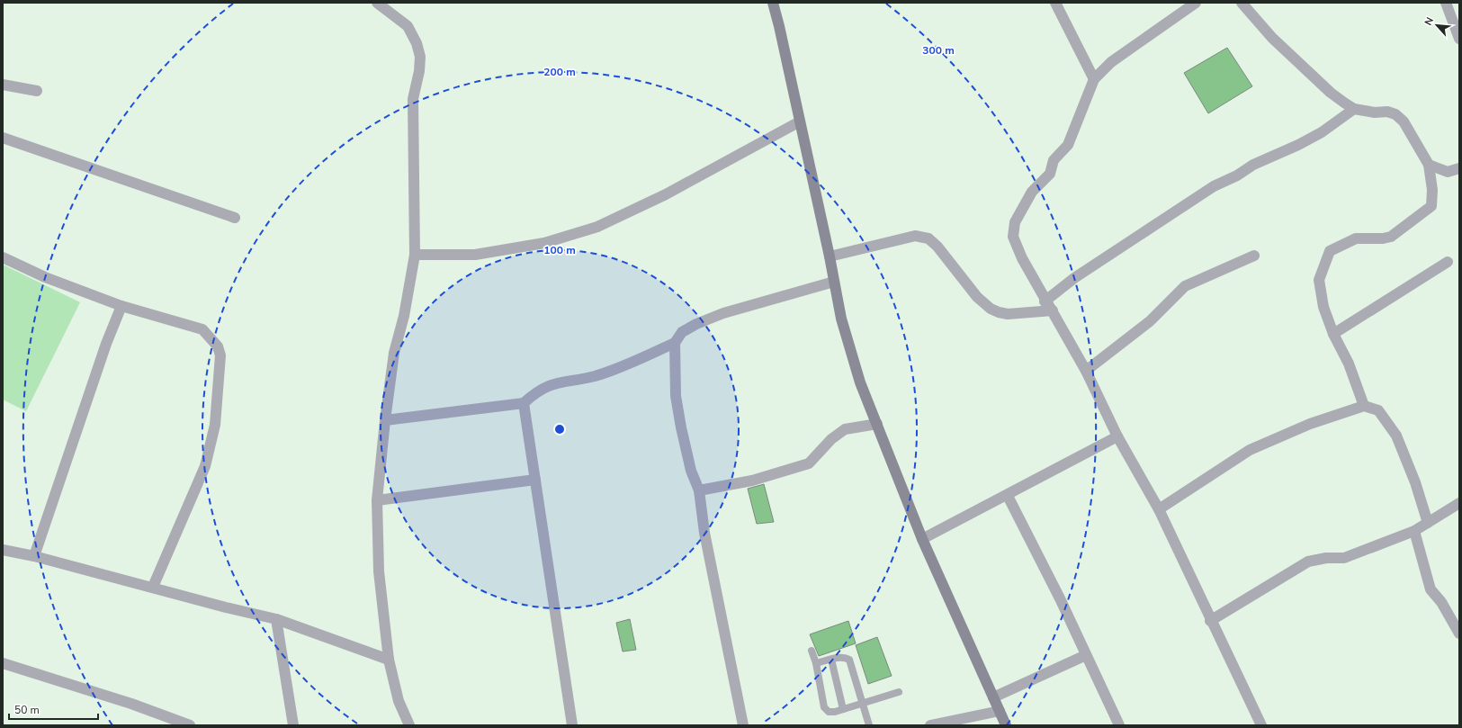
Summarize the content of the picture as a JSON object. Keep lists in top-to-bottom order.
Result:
{
  "scale_bar": "50 m",
  "north": "top left",
  "rings": ["300 m", "200 m", "100 m"]
}
